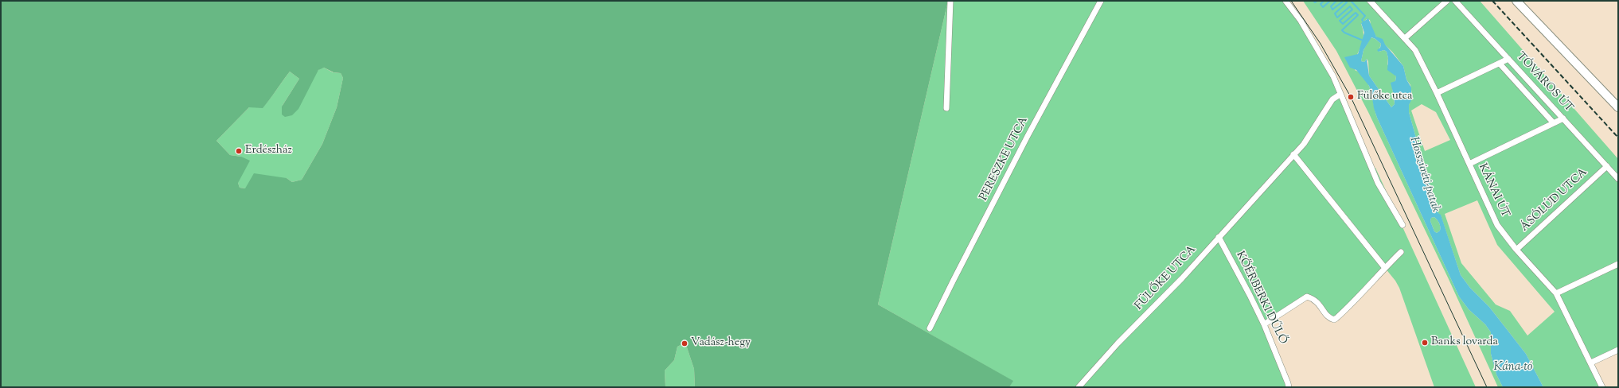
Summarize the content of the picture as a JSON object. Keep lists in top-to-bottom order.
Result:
{
  "streets": {
    "street": [
      "TÓVÁROS ÚT",
      "PERESZKE UTCA",
      "KÁNAI ÚT",
      "ÁSÓLÚD UTCA",
      "FÜLŐKE UTCA",
      "KŐÉRBERKI DŰLŐ"
    ]
  },
  "crossings": [
    ["TÓVÁROS ÚT", "ÁSÓLÚD UTCA"],
    ["KÁNAI ÚT", "ÁSÓLÚD UTCA"],
    ["FÜLŐKE UTCA", "KŐÉRBERKI DŰLŐ"]
  ],
  "water": ["Hosszúréti-patak", "Kána-tó"],
  "places": [
    "Fülőke utca",
    "Erdészház",
    "Banks lovarda",
    "Vadász-hegy"
  ]
}
